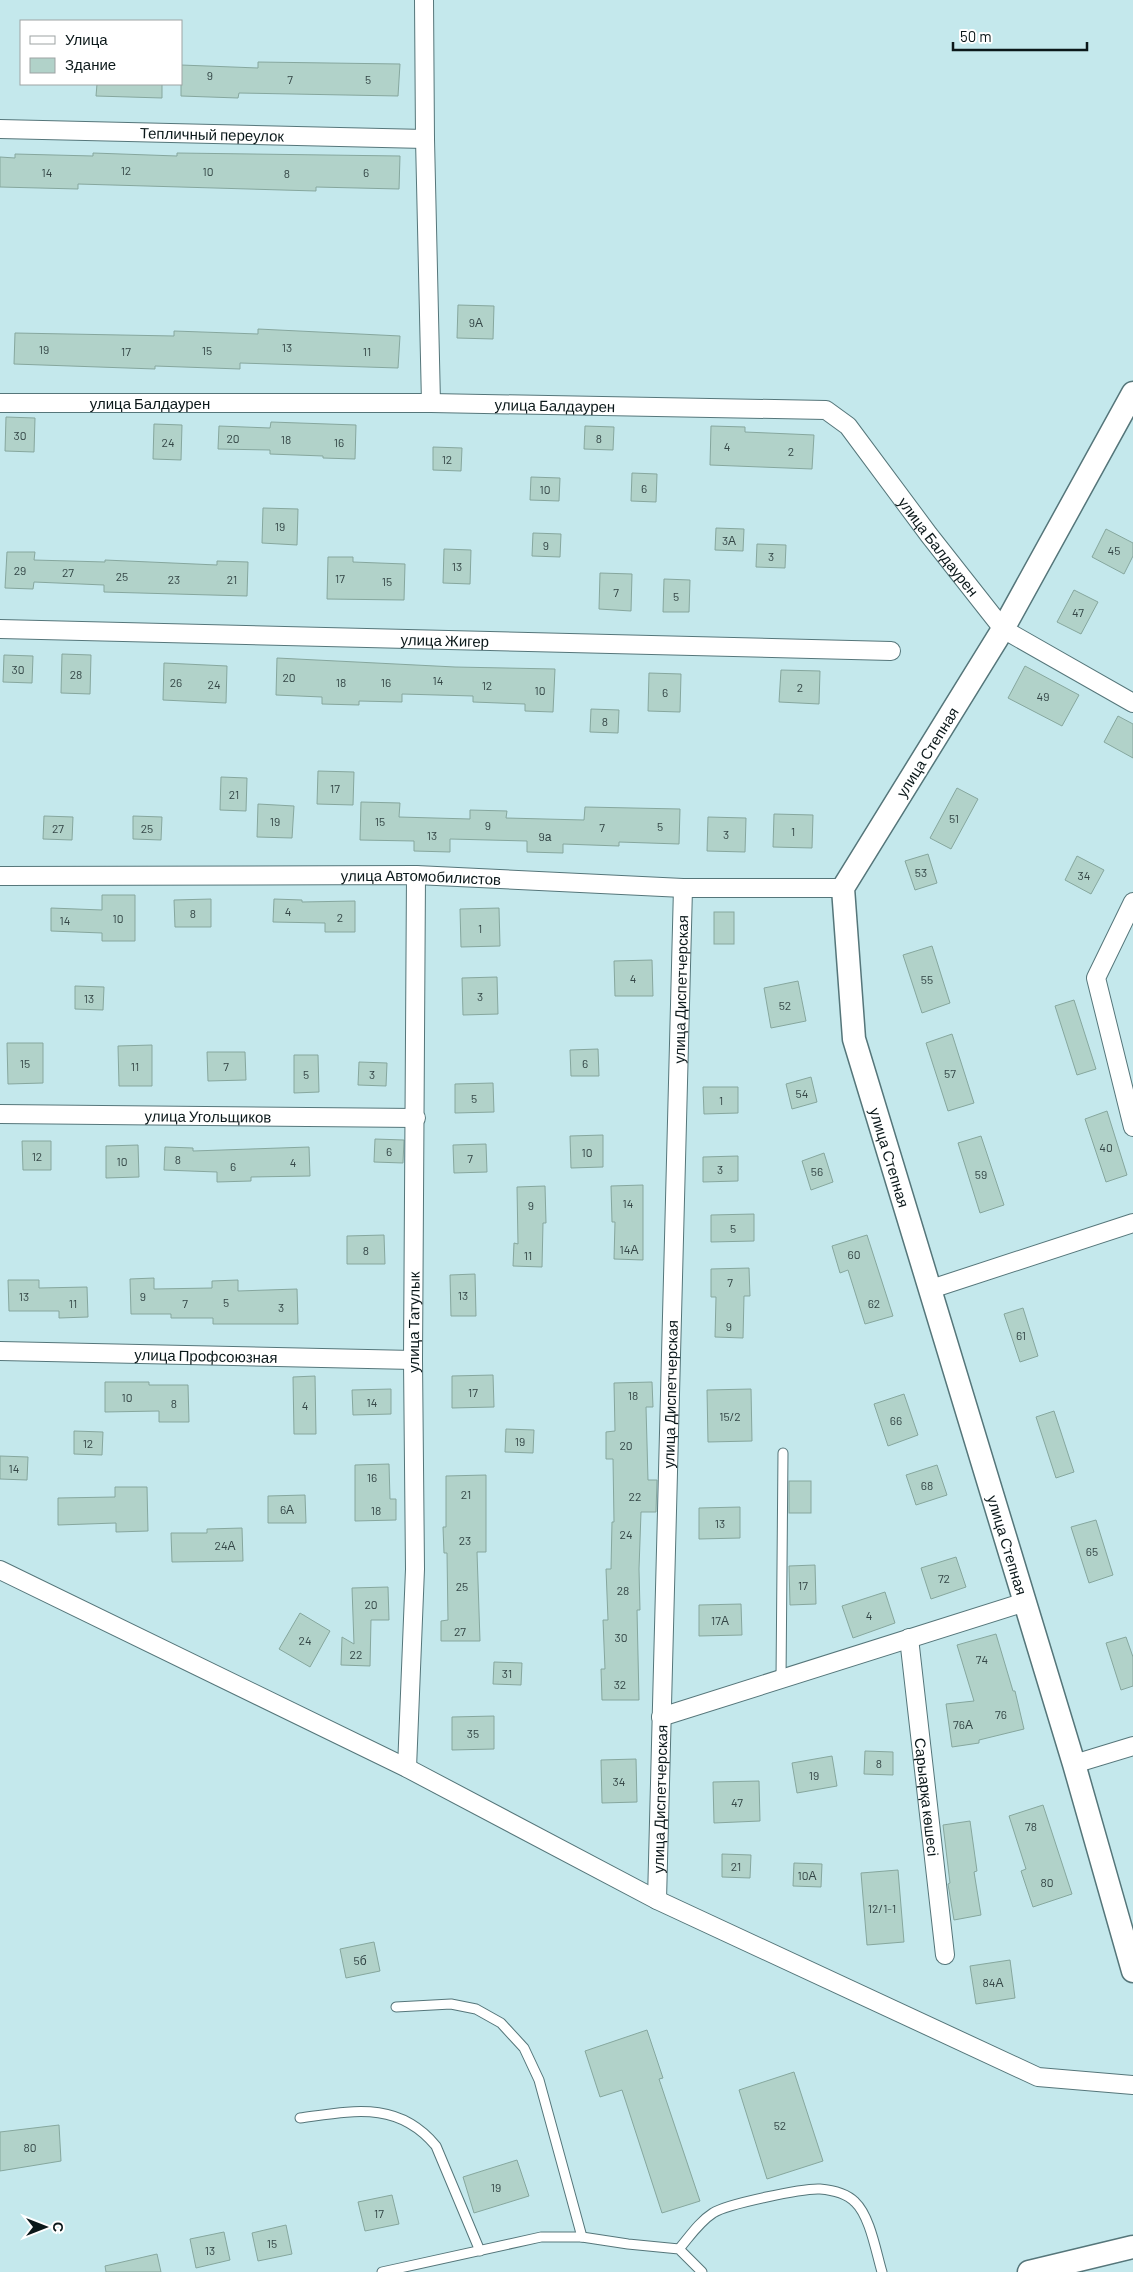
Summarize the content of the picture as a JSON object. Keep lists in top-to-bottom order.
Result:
{
  "streets": {
    "street": [
      "Тепличный переулок",
      "улица Балдаурен",
      "улица Жигер",
      "улица Степная",
      "улица Автомобилистов",
      "улица Диспетчерская",
      "улица Угольщиков",
      "улица Татулык",
      "улица Профсоюзная",
      "Сарыарқа көшесі"
    ]
  },
  "crossings": [
    ["улица Балдаурен", "улица Степная"],
    ["улица Степная", "улица Автомобилистов"],
    ["улица Автомобилистов", "улица Диспетчерская"],
    ["улица Автомобилистов", "улица Татулык"],
    ["улица Угольщиков", "улица Татулык"],
    ["улица Татулык", "улица Профсоюзная"]
  ],
  "house_numbers": [
    "9",
    "7",
    "5",
    "12",
    "10",
    "14",
    "6",
    "8",
    "9А",
    "13",
    "19",
    "15",
    "17",
    "11",
    "30",
    "20",
    "8",
    "18",
    "24",
    "16",
    "4",
    "2",
    "12",
    "6",
    "10",
    "19",
    "3А",
    "9",
    "45",
    "3",
    "13",
    "29",
    "27",
    "25",
    "17",
    "23",
    "21",
    "15",
    "7",
    "5",
    "47",
    "30",
    "28",
    "20",
    "14",
    "26",
    "18",
    "16",
    "24",
    "12",
    "2",
    "10",
    "6",
    "49",
    "8",
    "17",
    "21",
    "51",
    "19",
    "15",
    "9",
    "5",
    "7",
    "27",
    "25",
    "1",
    "3",
    "13",
    "9а",
    "53",
    "34",
    "4",
    "8",
    "2",
    "10",
    "14",
    "1",
    "4",
    "55",
    "3",
    "13",
    "52",
    "15",
    "6",
    "11",
    "7",
    "57",
    "5",
    "3",
    "54",
    "5",
    "1",
    "40",
    "6",
    "10",
    "12",
    "7",
    "8",
    "10",
    "4",
    "6",
    "3",
    "56",
    "59",
    "14",
    "9",
    "5",
    "14А",
    "8",
    "60",
    "11",
    "7",
    "13",
    "13",
    "9",
    "5",
    "11",
    "7",
    "62",
    "3",
    "9",
    "61",
    "17",
    "18",
    "10",
    "14",
    "8",
    "4",
    "15/2",
    "66",
    "19",
    "12",
    "20",
    "14",
    "16",
    "68",
    "21",
    "22",
    "6А",
    "18",
    "13",
    "24",
    "23",
    "24А",
    "65",
    "72",
    "17",
    "25",
    "28",
    "20",
    "4",
    "17А",
    "27",
    "30",
    "24",
    "22",
    "74",
    "31",
    "32",
    "76",
    "76А",
    "35",
    "8",
    "19",
    "34",
    "47",
    "78",
    "21",
    "10А",
    "80",
    "12/1-1",
    "5б",
    "84А",
    "52",
    "80",
    "19",
    "17",
    "15",
    "13"
  ],
  "legend": ["Улица", "Здание"],
  "scale_bar": "50 m",
  "north": "right"
}
